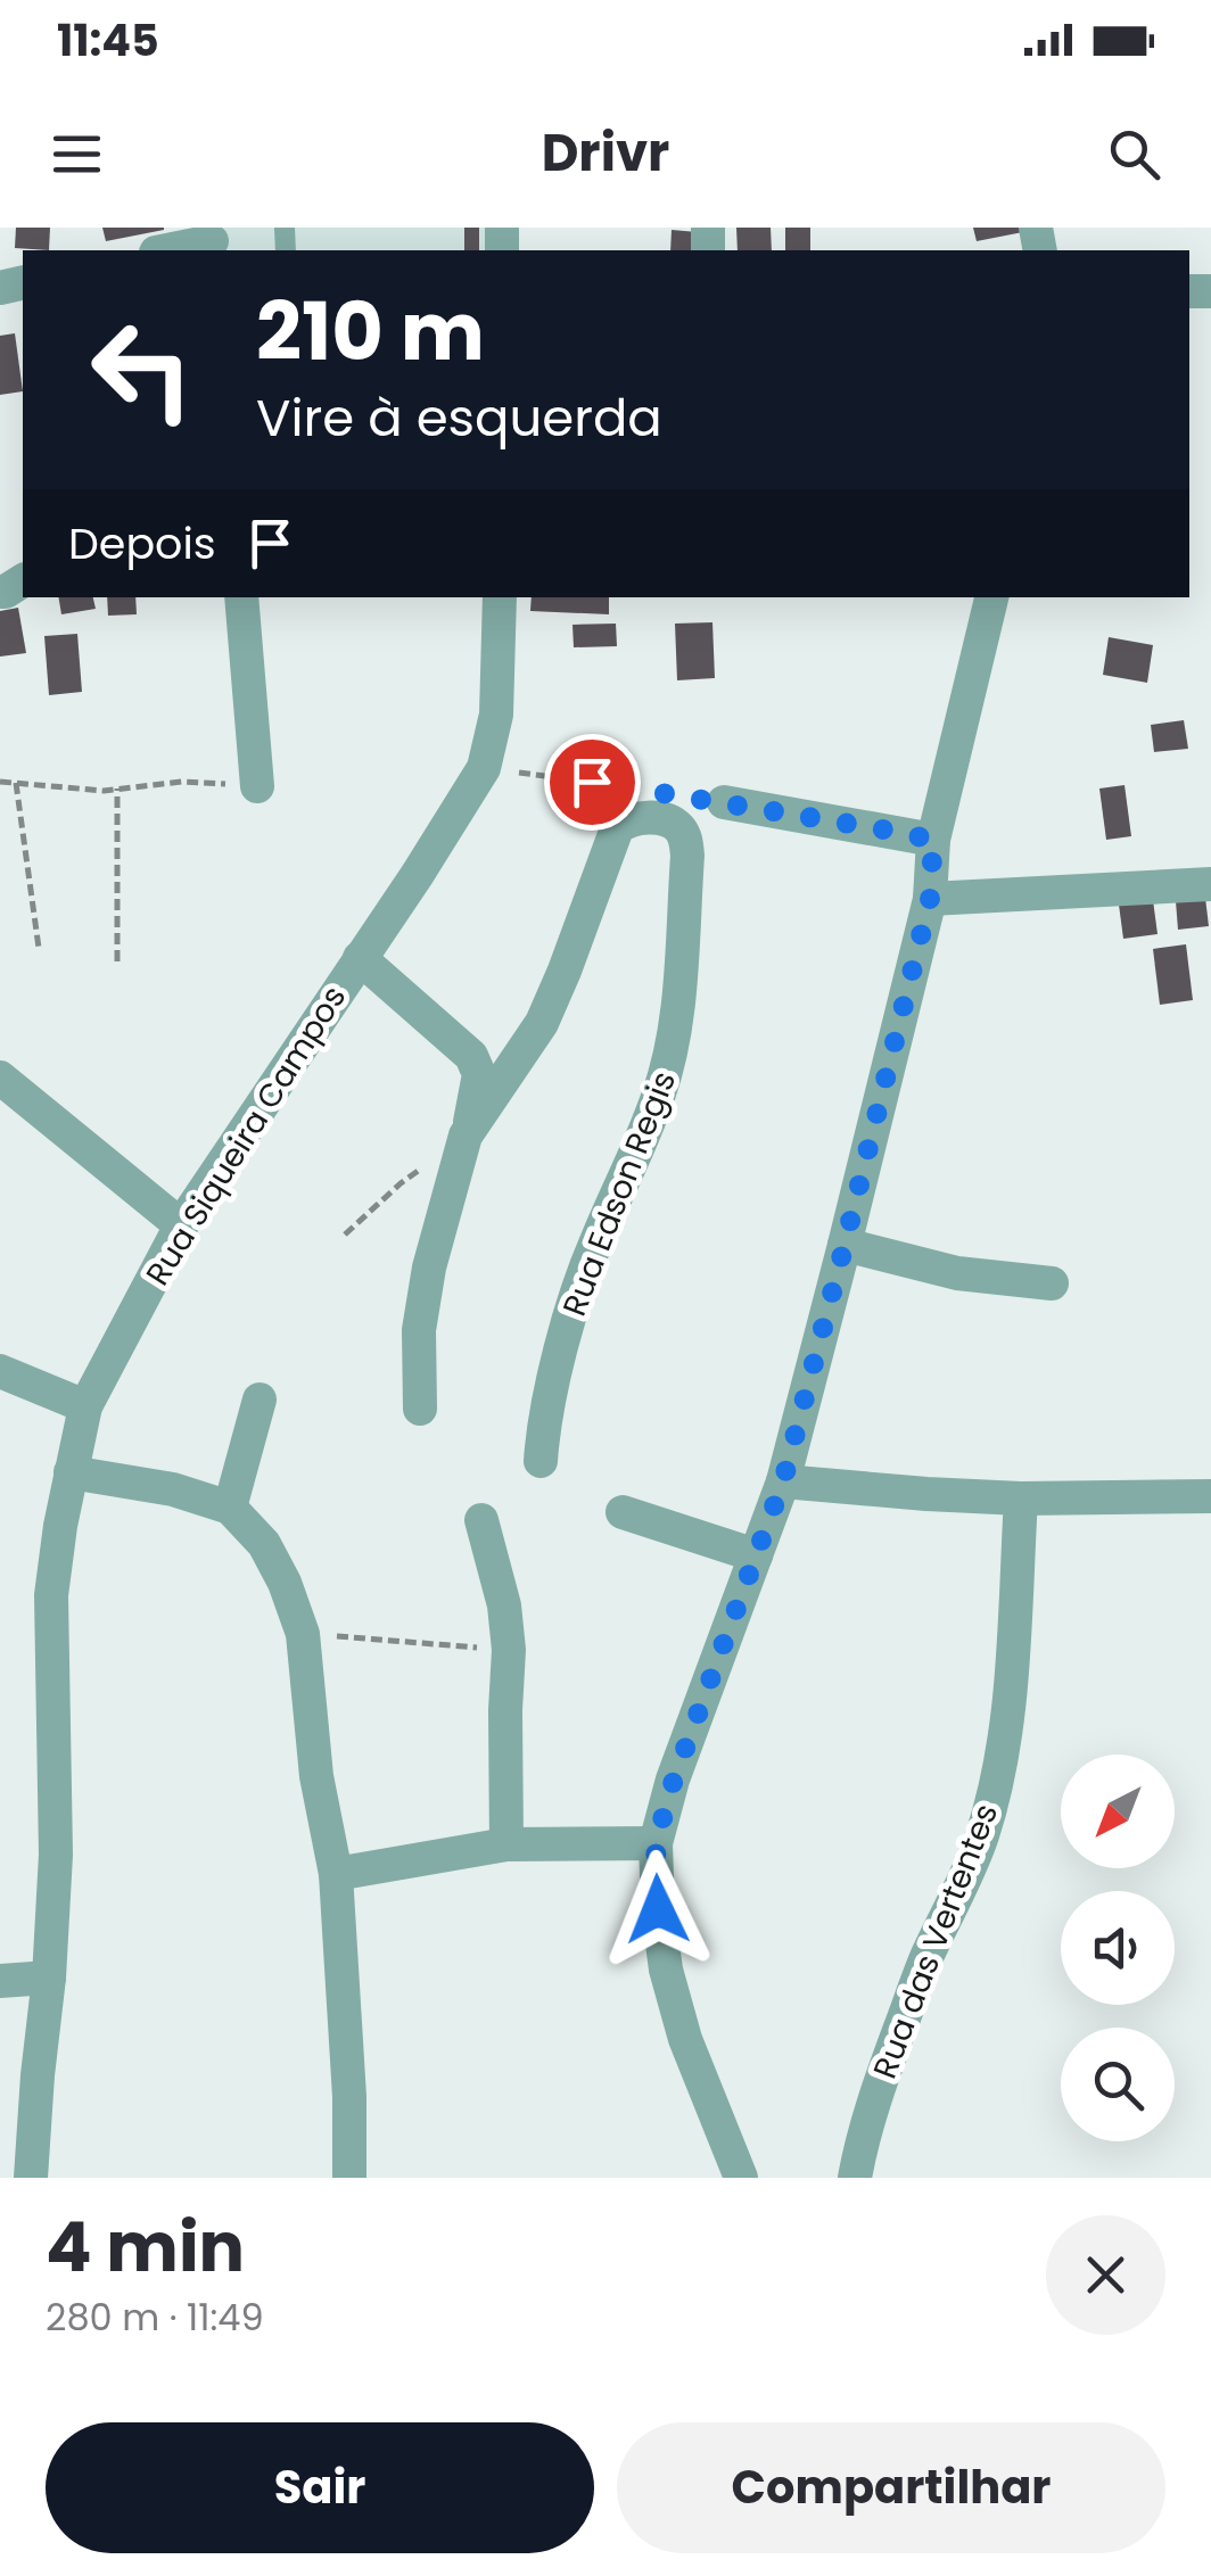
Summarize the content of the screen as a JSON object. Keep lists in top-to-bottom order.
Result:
{
  "streets": {
    "street": ["Rua Siqueira Campos", "Rua Edson Regis", "Rua das Vertentes"]
  },
  "north": "bottom left",
  "page": {
    "status": "11:45",
    "header": "Drivr",
    "turn": ["210 m", "Vire à esquerda"],
    "then": "Depois",
    "heading": ["4 min", "280 m · 11:49"],
    "buttons": ["Sair", "Compartilhar"]
  }
}
